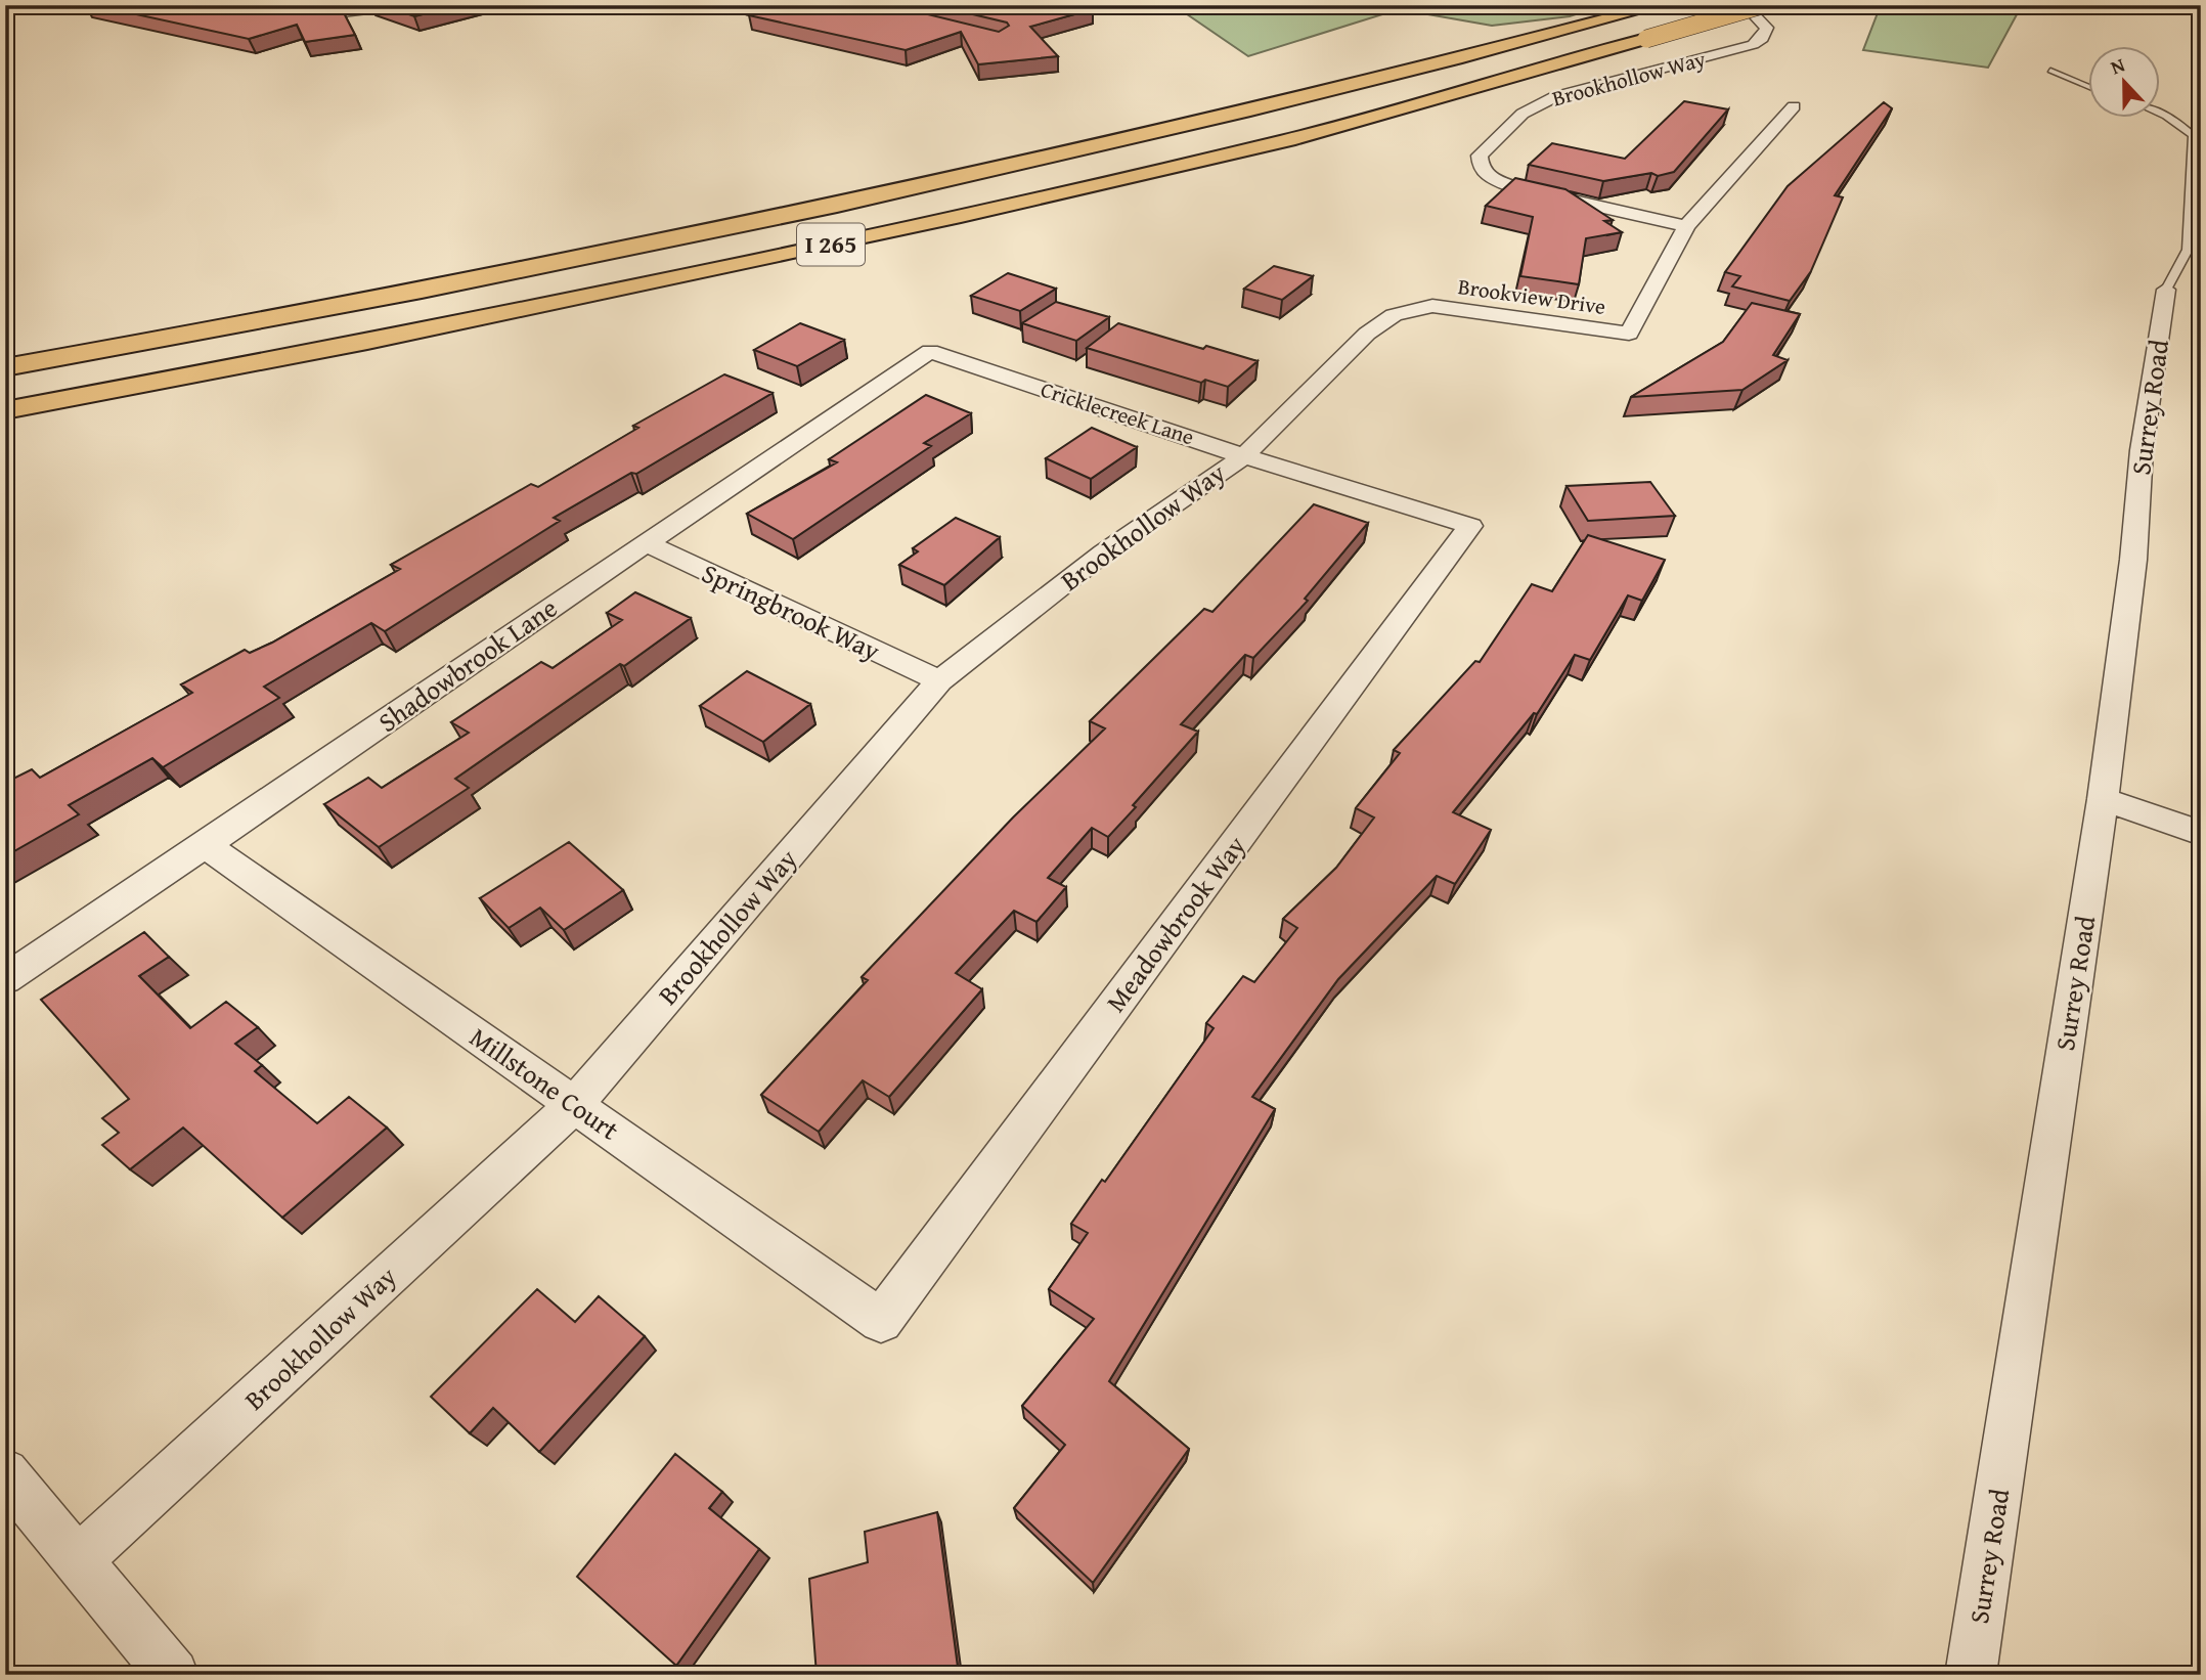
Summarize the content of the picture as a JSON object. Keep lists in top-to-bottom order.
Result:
{
  "streets": {
    "highway": ["I 265"],
    "street": [
      "Brookhollow Way",
      "Brookview Drive",
      "Surrey Road",
      "Cricklecreek Lane",
      "Springbrook Way",
      "Shadowbrook Lane",
      "Meadowbrook Way",
      "Millstone Court"
    ]
  },
  "crossings": [
    ["Brookhollow Way", "Brookview Drive"],
    ["Brookhollow Way", "Cricklecreek Lane"],
    ["Brookhollow Way", "Springbrook Way"],
    ["Brookhollow Way", "Millstone Court"],
    ["Cricklecreek Lane", "Shadowbrook Lane"],
    ["Cricklecreek Lane", "Meadowbrook Way"],
    ["Springbrook Way", "Shadowbrook Lane"],
    ["Shadowbrook Lane", "Millstone Court"],
    ["Meadowbrook Way", "Millstone Court"]
  ],
  "north": "top"
}
